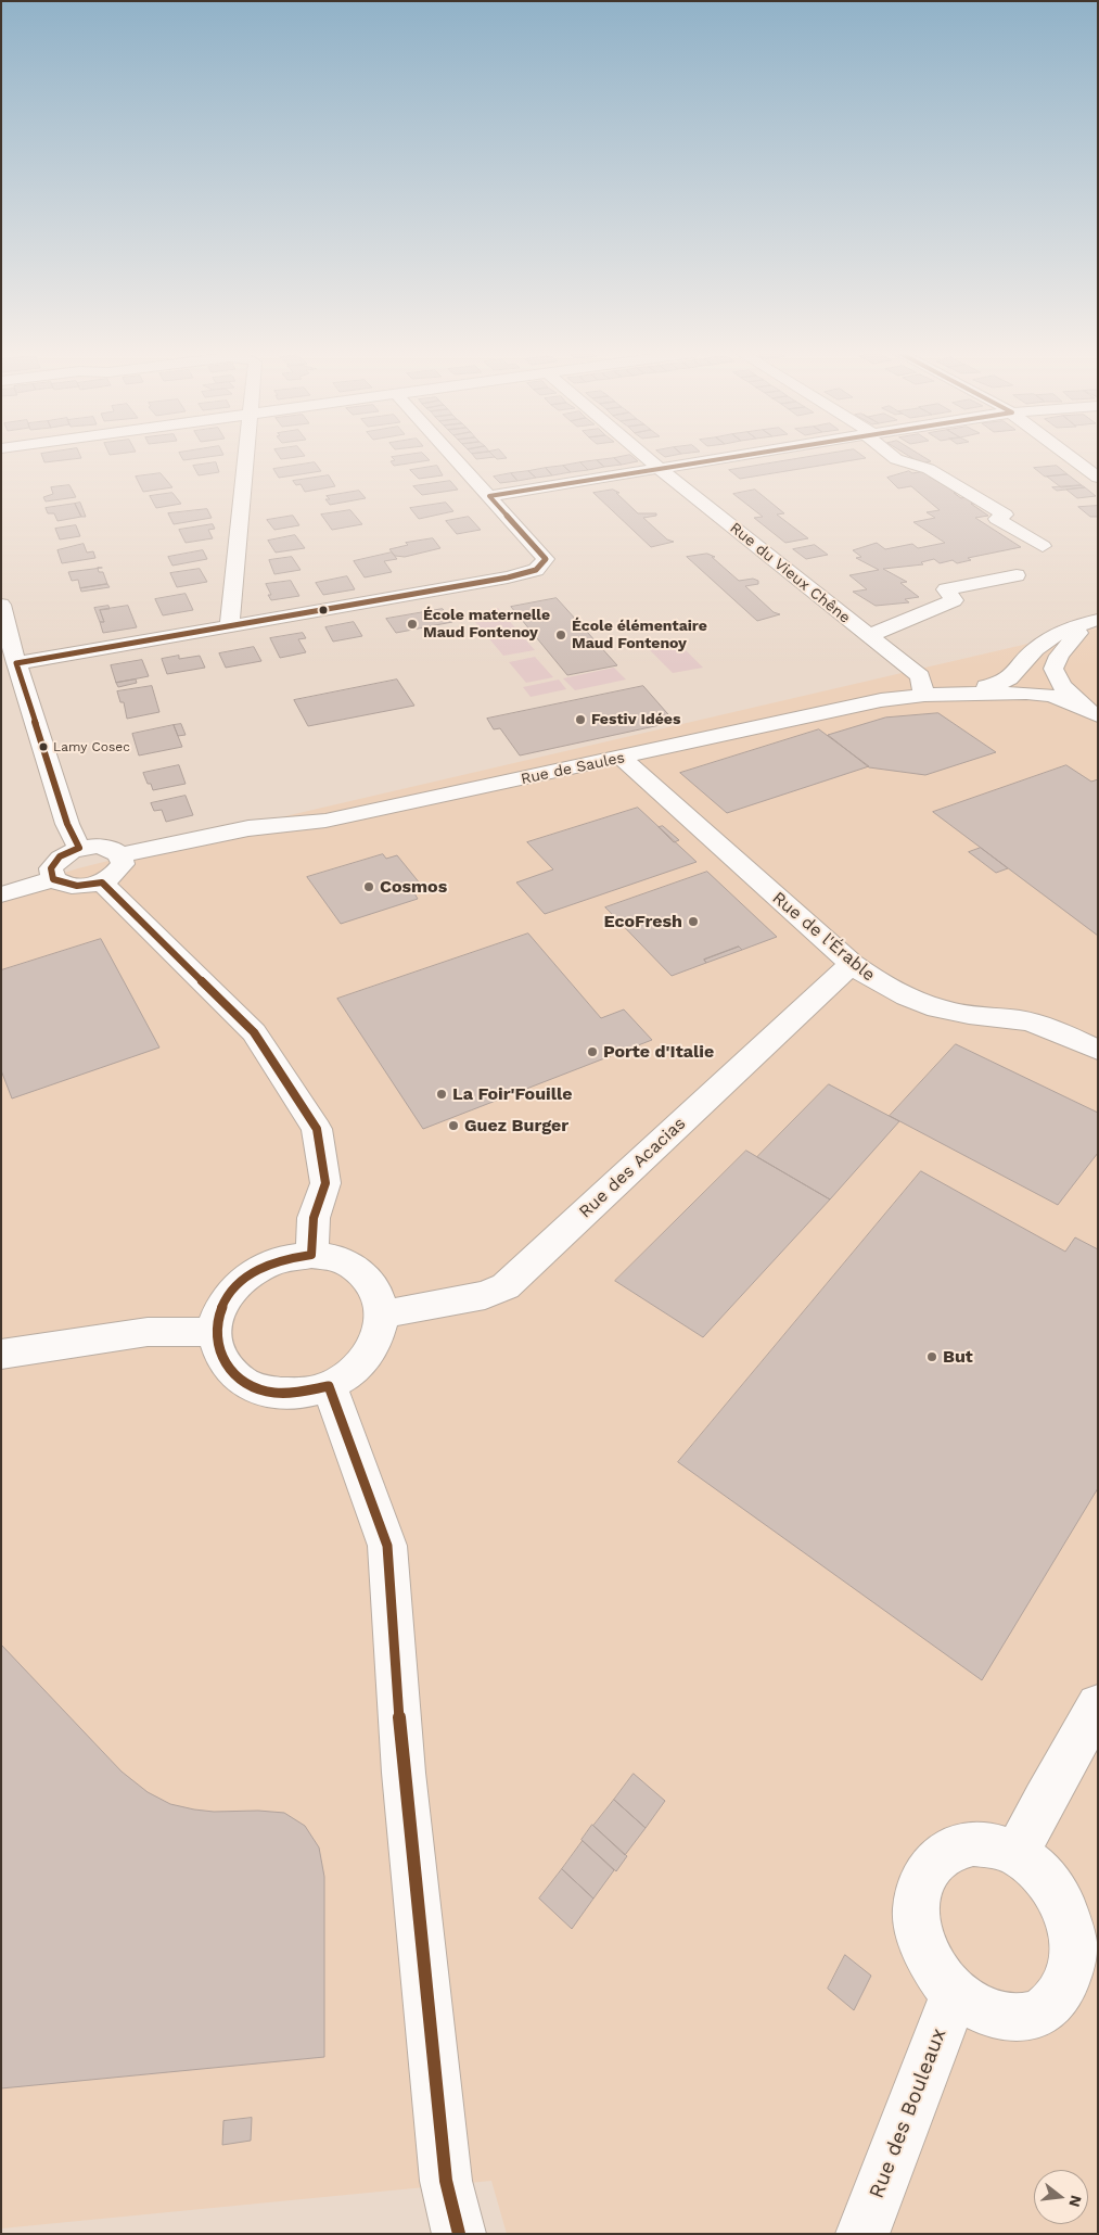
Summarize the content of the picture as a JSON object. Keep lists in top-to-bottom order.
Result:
{
  "streets": {
    "street": [
      "Rue du Vieux Chêne",
      "Rue de Saules",
      "Rue de l'Érable",
      "Rue des Acacias",
      "Rue des Bouleaux"
    ]
  },
  "crossings": [
    ["Rue du Vieux Chêne", "Rue de Saules"],
    ["Rue de Saules", "Rue de l'Érable"],
    ["Rue de l'Érable", "Rue des Acacias"]
  ],
  "places": [
    "École maternelle Maud Fontenoy",
    "École élémentaire Maud Fontenoy",
    "Festiv Idées",
    "Lamy Cosec",
    "Cosmos",
    "EcoFresh",
    "Porte d'Italie",
    "La Foir'Fouille",
    "Guez Burger",
    "But"
  ],
  "north": "right"
}
